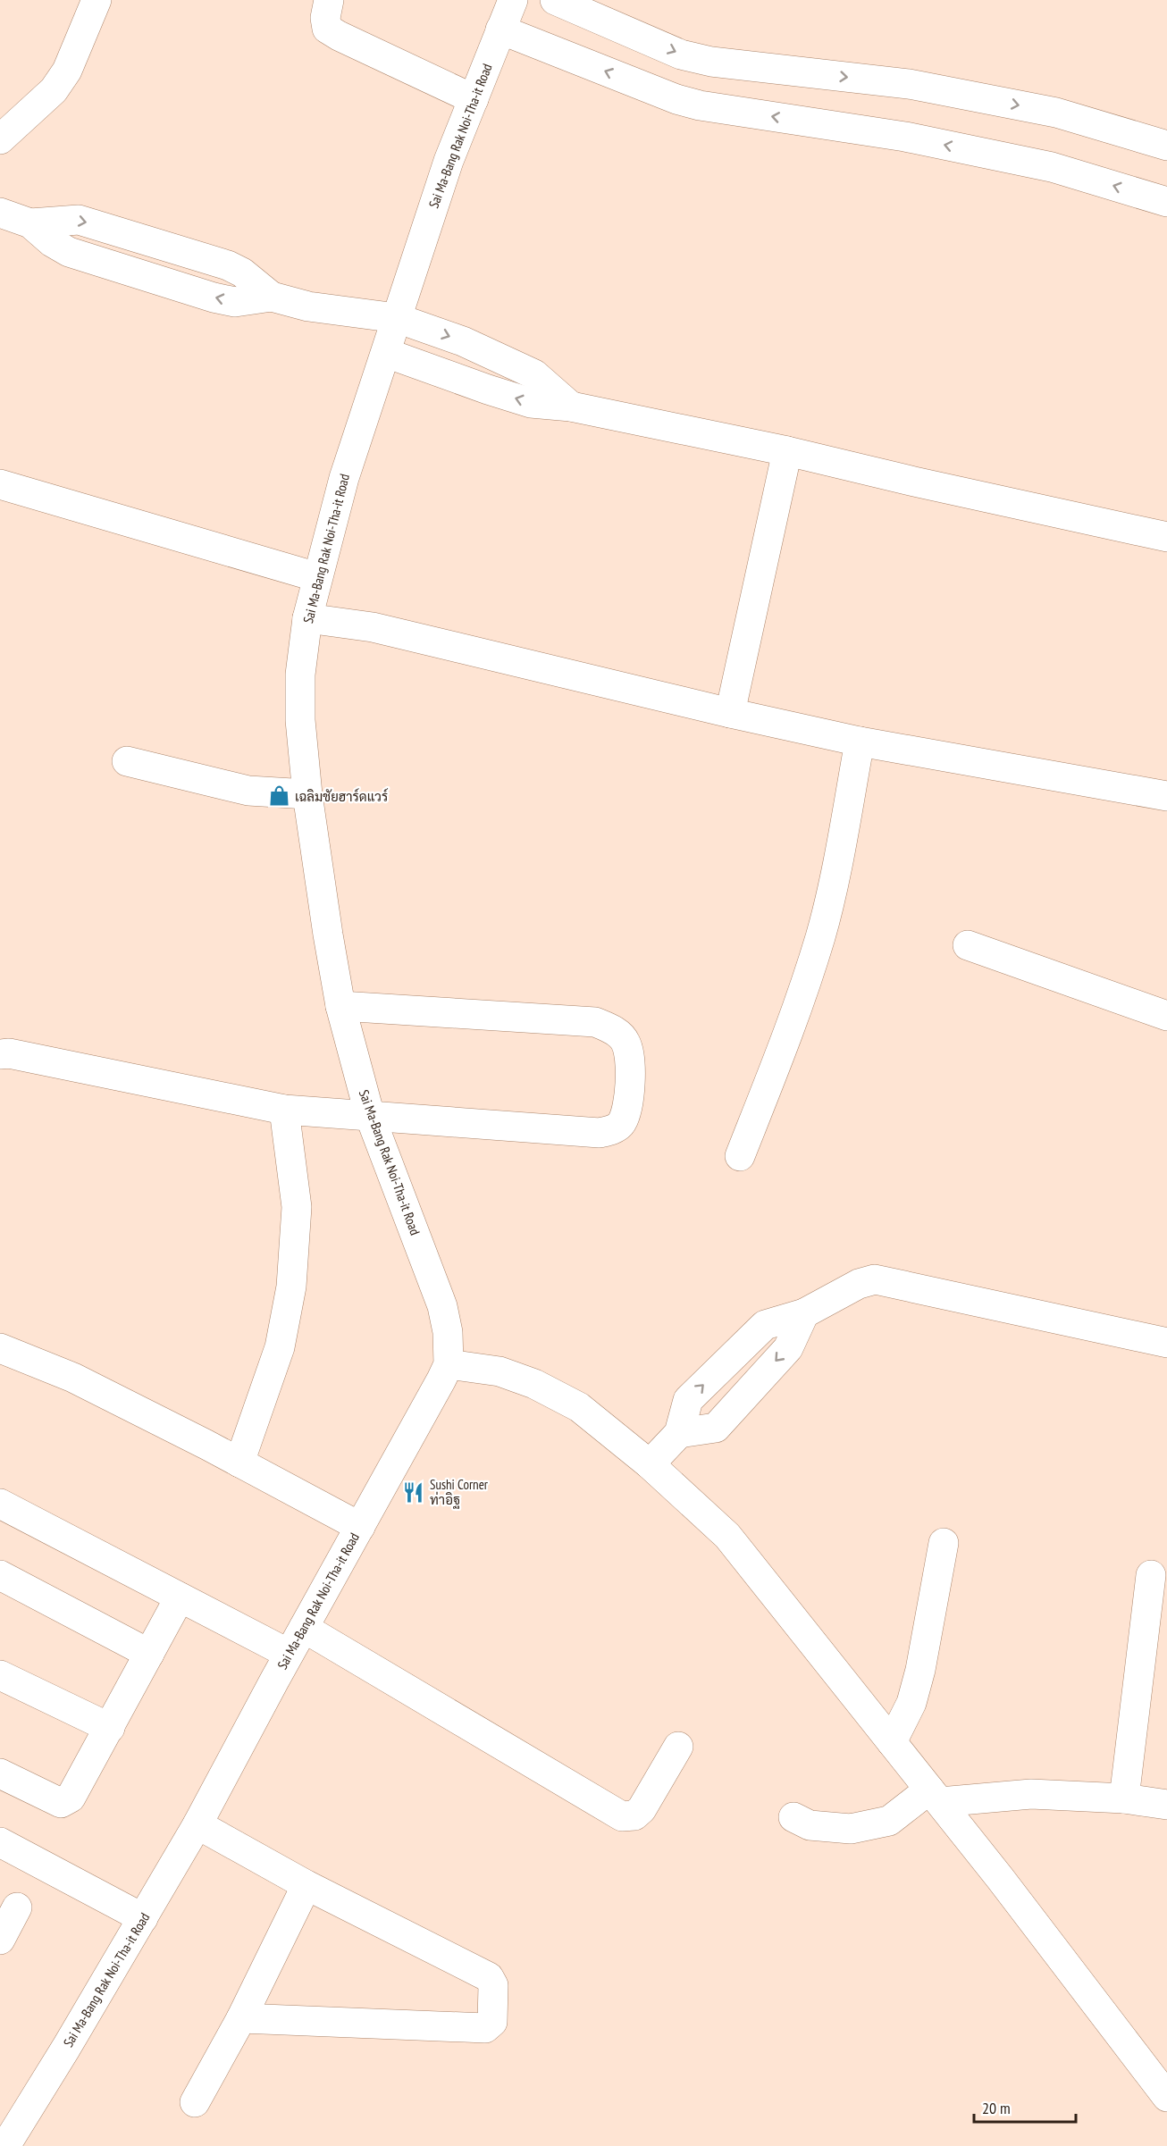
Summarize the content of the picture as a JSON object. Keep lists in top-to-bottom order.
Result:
{
  "streets": {
    "street": ["Sai Ma-Bang Rak Noi-Tha-it Road"]
  },
  "places": {
    "shop": ["เฉลิมชัยฮาร์ดแวร์"],
    "restaurant": ["Sushi Corner ท่าอิฐ"]
  },
  "scale_bar": "20 m"
}
